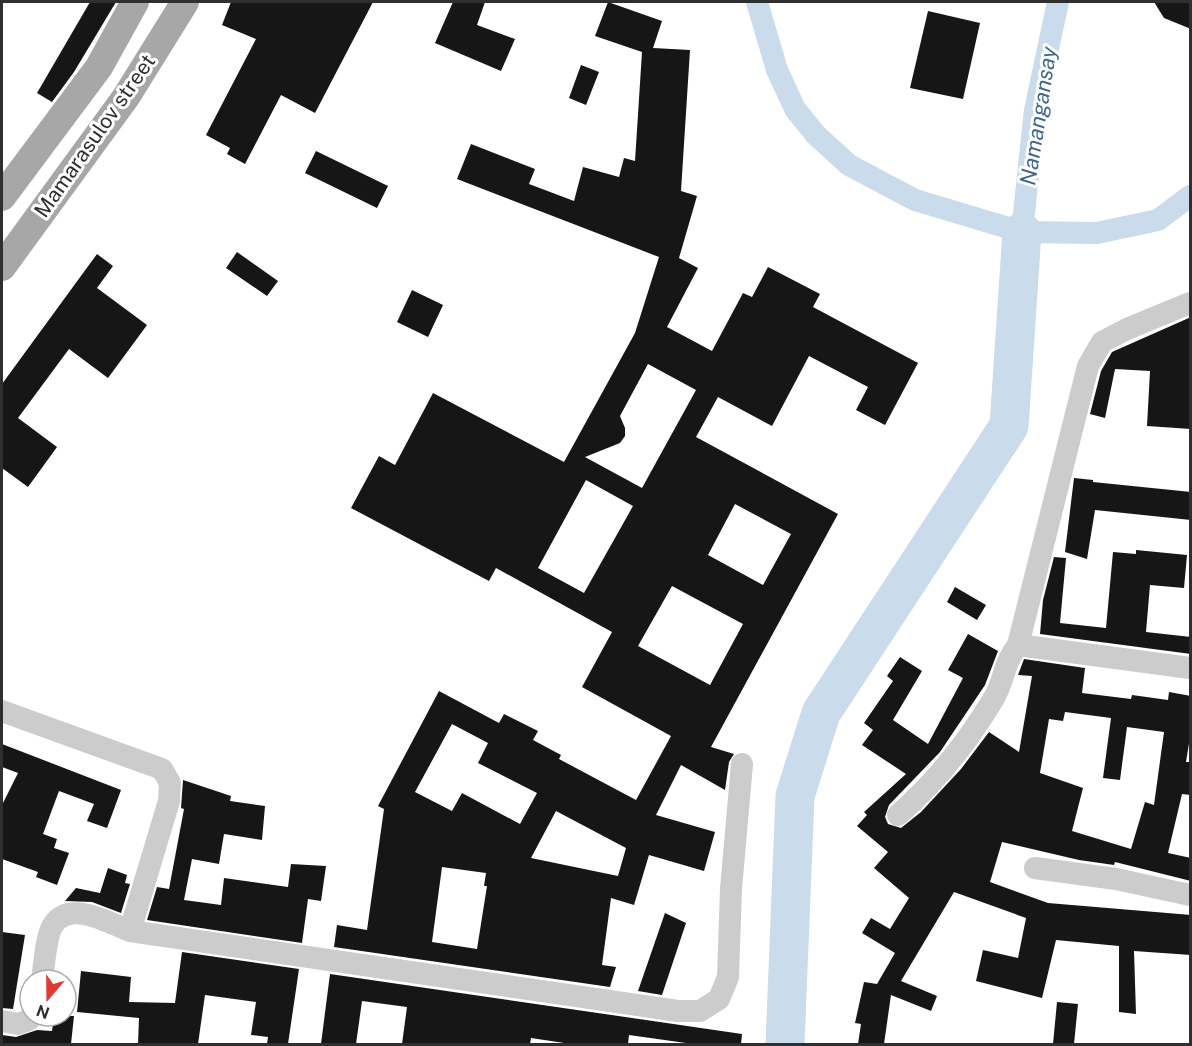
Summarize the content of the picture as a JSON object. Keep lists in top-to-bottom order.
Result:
{
  "streets": {
    "main road": ["Mamarasulov street"]
  },
  "water": ["Namangansay"],
  "north": "bottom"
}
